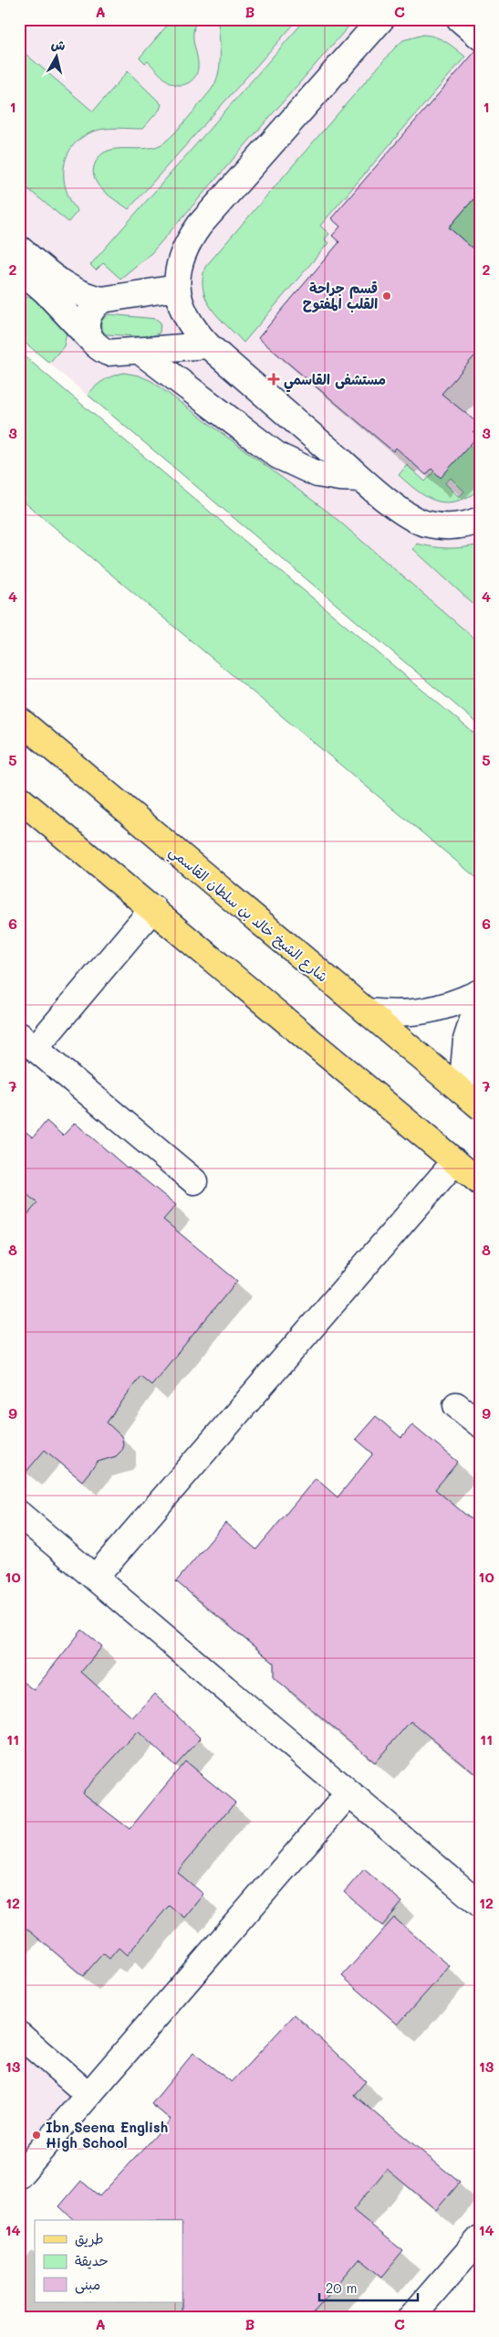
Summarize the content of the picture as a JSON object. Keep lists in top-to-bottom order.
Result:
{
  "streets": {
    "main road": ["شارع الشيخ خالد بن سلطان القاسمي"]
  },
  "places": {
    "other": ["قسم جراحة القلب المفتوح", "Ibn Seena English High School"],
    "health": ["مستشفى القاسمي"]
  },
  "legend": ["طريق", "حديقة", "مبنى"],
  "scale_bar": "20 m",
  "north": "top",
  "grid": {
    "columns": ["A", "B", "C"],
    "rows": [
      "1",
      "2",
      "3",
      "4",
      "5",
      "6",
      "7",
      "8",
      "9",
      "10",
      "11",
      "12",
      "13",
      "14"
    ]
  }
}
